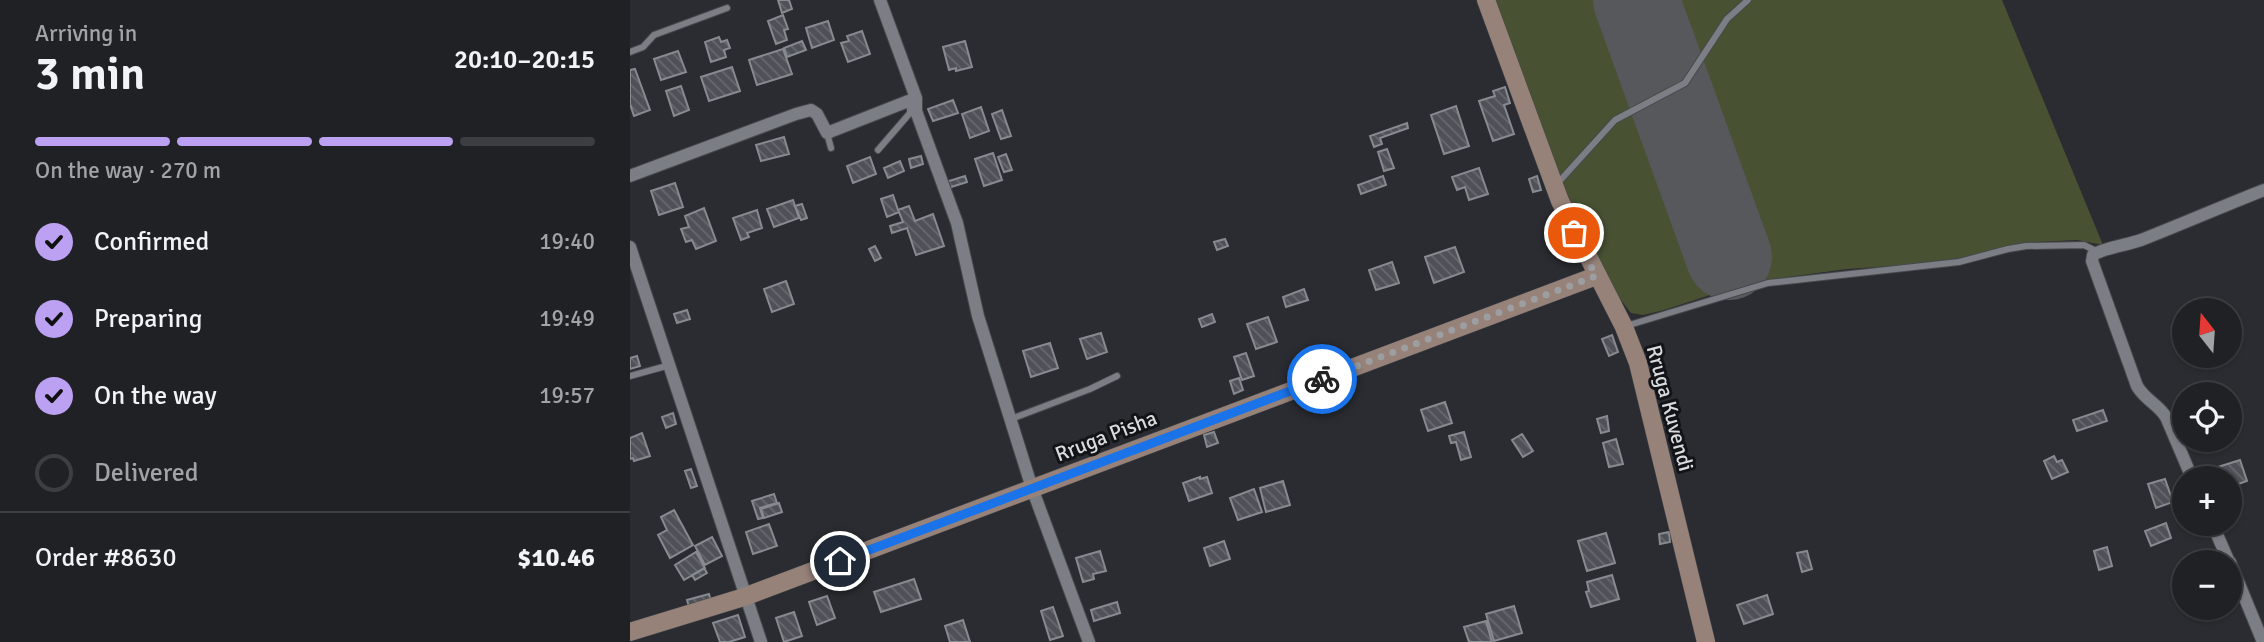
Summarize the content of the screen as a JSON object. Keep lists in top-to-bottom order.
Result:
{
  "streets": {
    "street": ["Rruga Kuvendi", "Rruga Pisha"]
  },
  "crossings": [
    ["Rruga Kuvendi", "Rruga Pisha"]
  ],
  "north": "top",
  "page": {
    "heading": ["3 min", "Arriving in", "20:10–20:15"],
    "panel": ["Order #8630", "$10.46"],
    "bar": "On the way · 270 m",
    "list": [
      ["Confirmed", "19:40"],
      ["Preparing", "19:49"],
      ["On the way", "19:57"],
      "Delivered"
    ],
    "map_buttons": ["+", "−"]
  }
}
